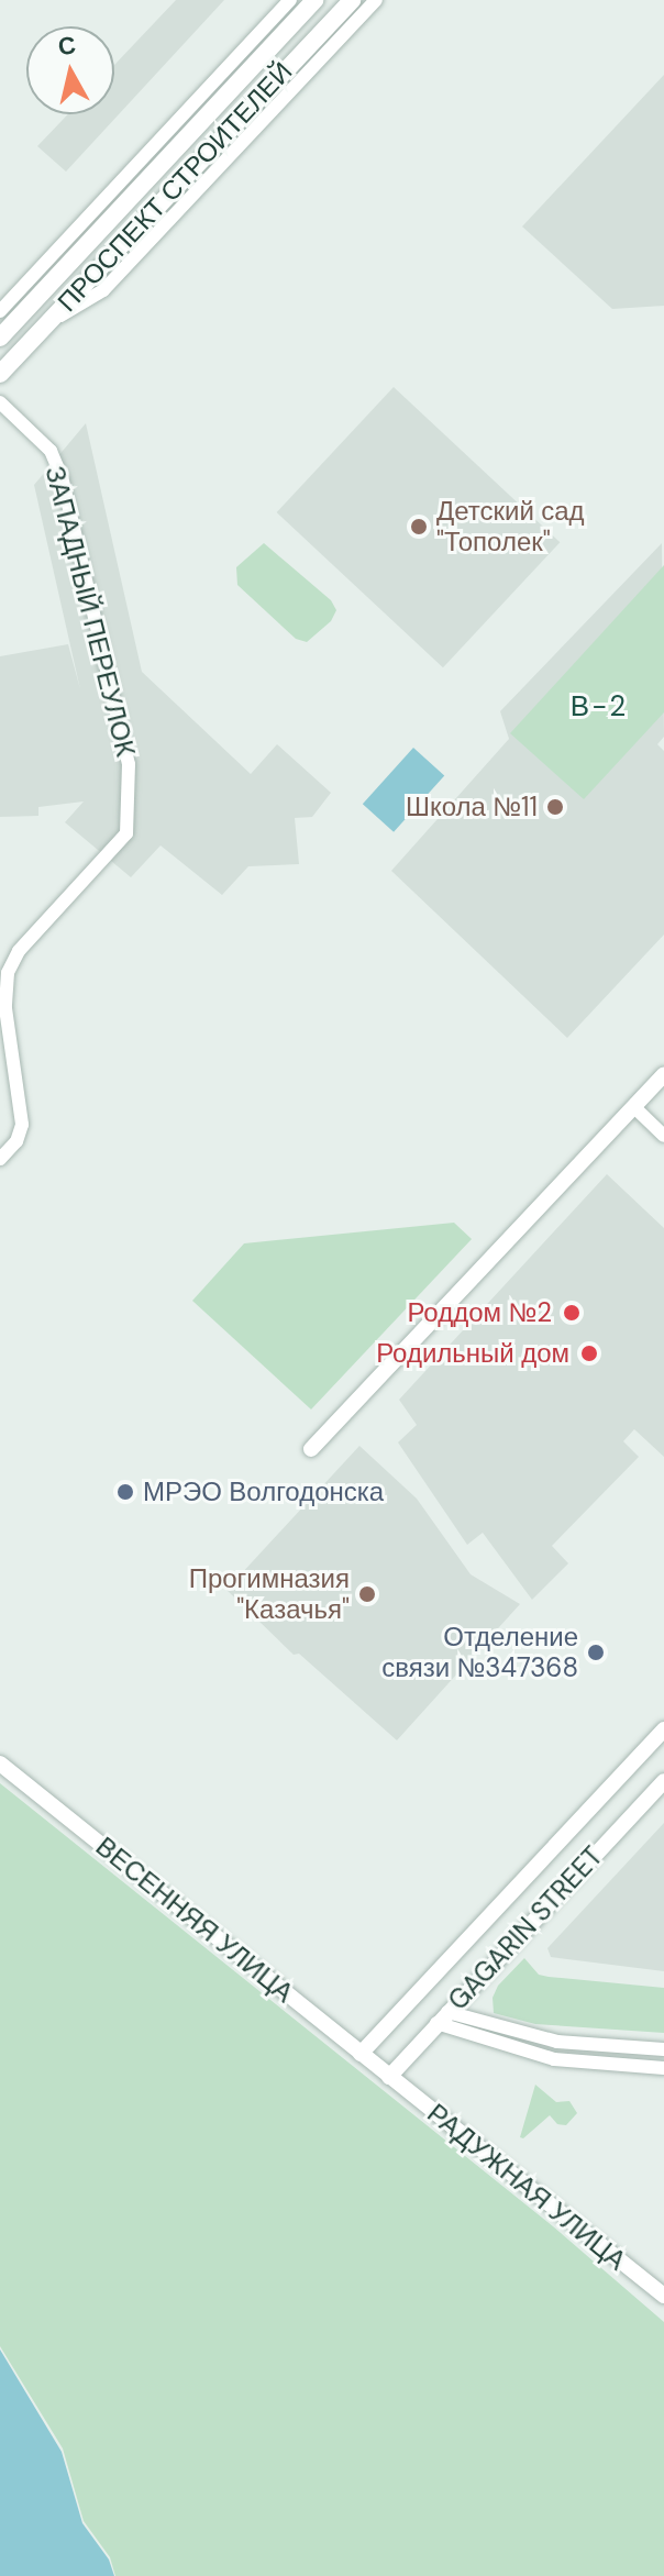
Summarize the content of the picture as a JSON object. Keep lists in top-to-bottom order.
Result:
{
  "streets": {
    "main road": ["ПРОСПЕКТ СТРОИТЕЛЕЙ"],
    "street": [
      "ЗАПАДНЫЙ ПЕРЕУЛОК",
      "ВЕСЕННЯЯ УЛИЦА",
      "GAGARIN STREET",
      "РАДУЖНАЯ УЛИЦА"
    ]
  },
  "crossings": [
    ["ВЕСЕННЯЯ УЛИЦА", "GAGARIN STREET"],
    ["ВЕСЕННЯЯ УЛИЦА", "РАДУЖНАЯ УЛИЦА"],
    ["GAGARIN STREET", "РАДУЖНАЯ УЛИЦА"]
  ],
  "districts": ["В-2"],
  "places": [
    "Детский сад \"Тополек\"",
    "Школа №11",
    "Роддом №2",
    "Родильный дом",
    "МРЭО Волгодонска",
    "Прогимназия \"Казачья\"",
    "Отделение связи №347368"
  ],
  "north": "top"
}
